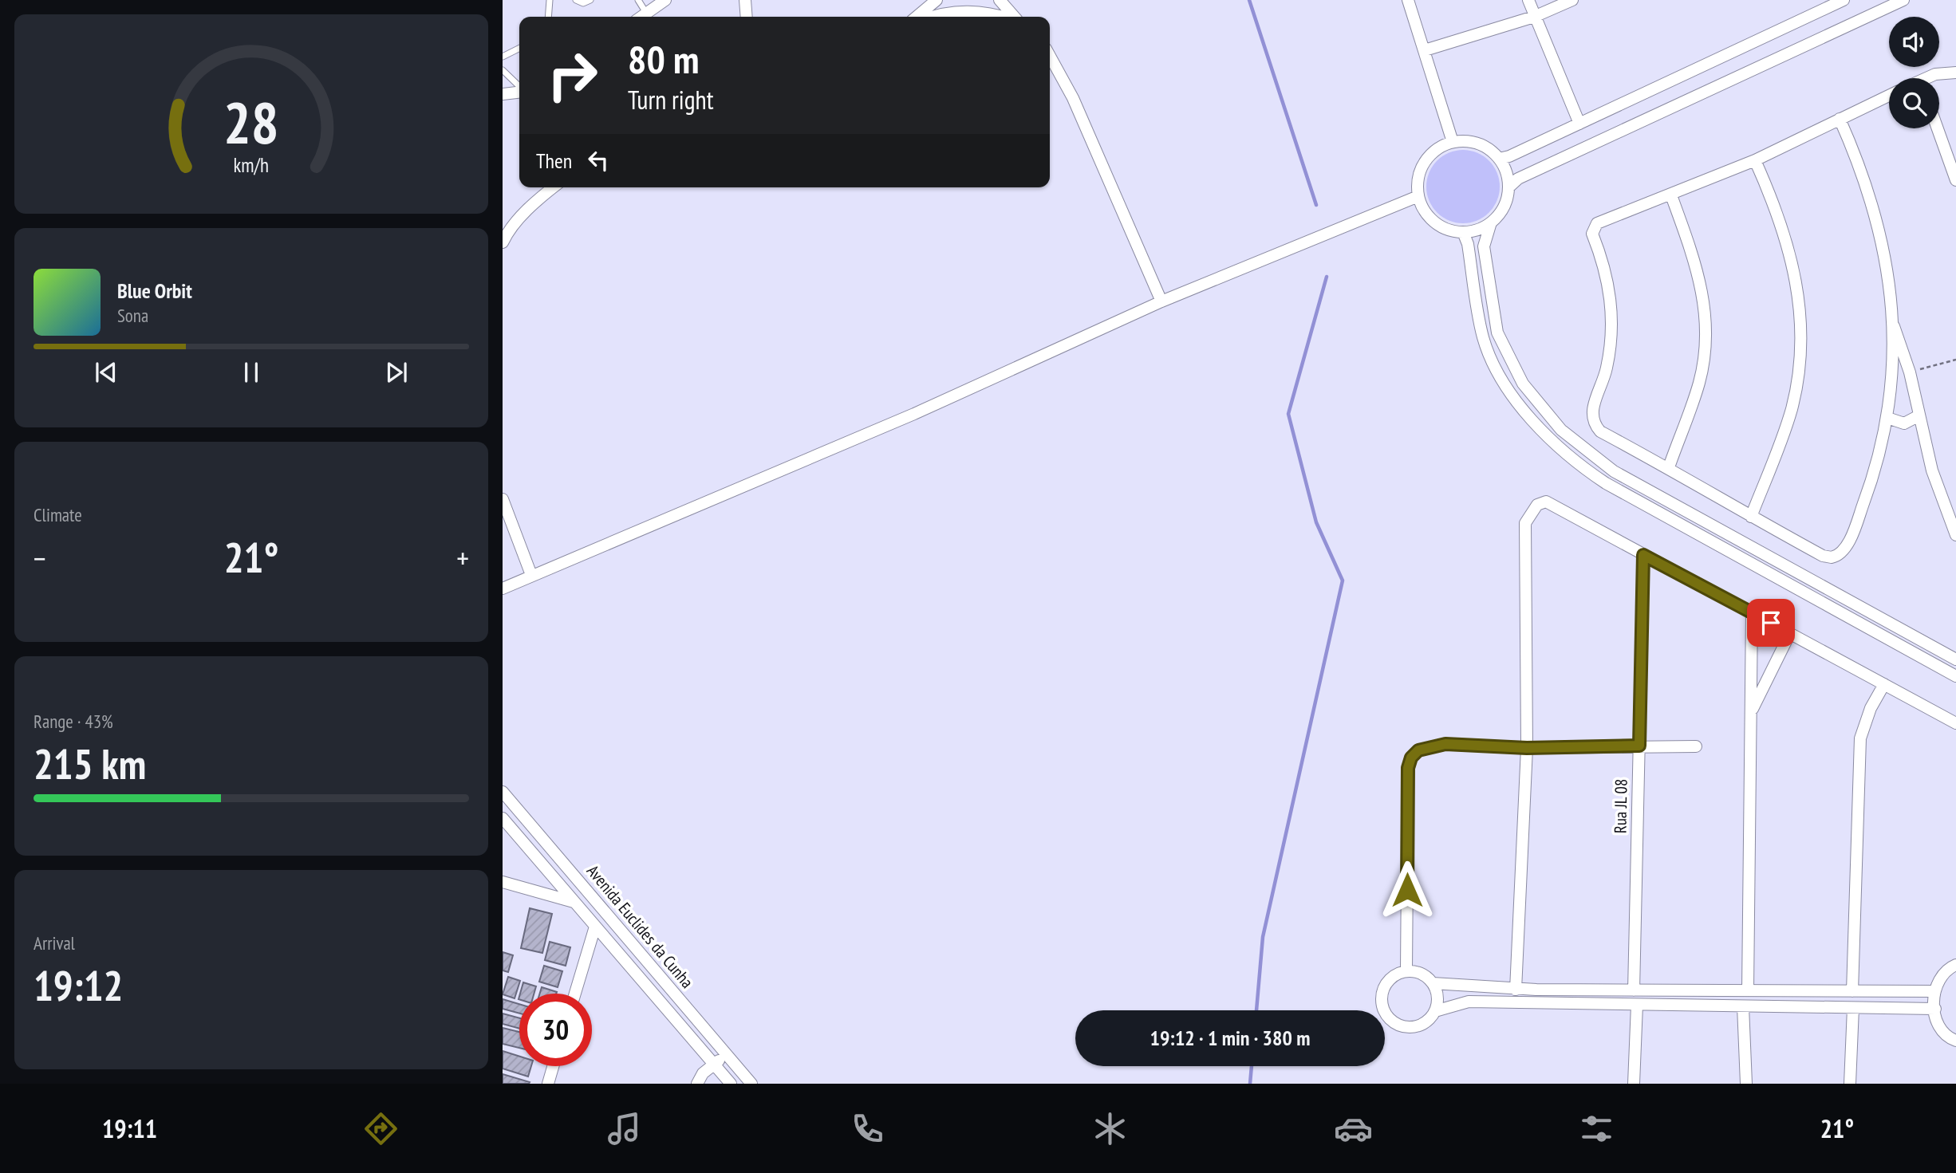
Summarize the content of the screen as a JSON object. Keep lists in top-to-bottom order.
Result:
{
  "streets": {
    "street": ["Rua JL 08", "Avenida Euclides da Cunha"]
  },
  "page": {
    "turn": ["80 m", "Turn right"],
    "then": "Then",
    "song": ["Blue Orbit", "Sona"],
    "tile": [
      "Climate",
      ["Range · 43%", "215 km"],
      ["Arrival", "19:12"]
    ],
    "heat": ["−", "21°", "+"],
    "limit": "30",
    "trip": "19:12 · 1 min · 380 m",
    "tabs": ["19:11", "21°"],
    "gauge": ["28", "km/h"]
  }
}
